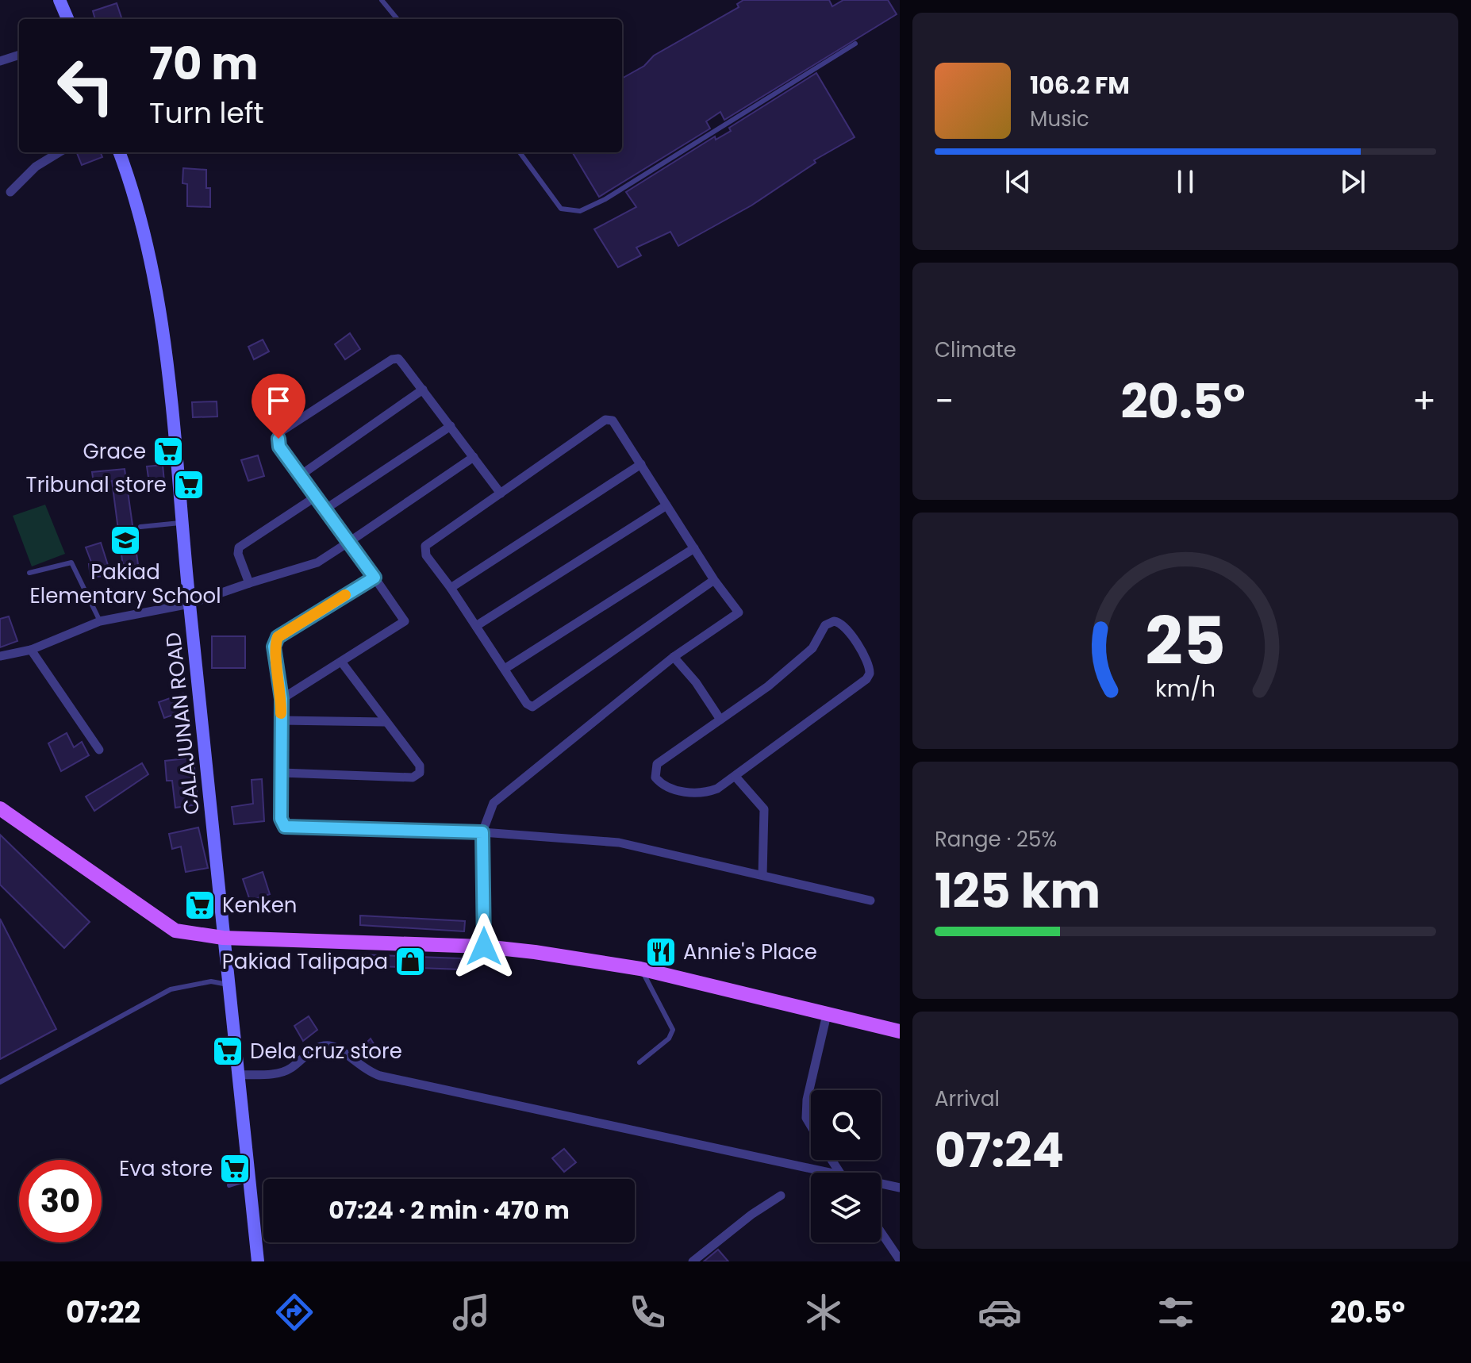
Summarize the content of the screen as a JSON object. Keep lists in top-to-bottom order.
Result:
{
  "streets": {
    "main road": ["CALAJUNAN ROAD"]
  },
  "places": {
    "supermarket": [
      "Grace",
      "Tribunal store",
      "Kenken",
      "Dela cruz store",
      "Eva store"
    ],
    "school or university": ["Pakiad Elementary School"],
    "restaurant": ["Annie's Place"],
    "shop": ["Pakiad Talipapa"]
  },
  "page": {
    "turn": ["70 m", "Turn left"],
    "song": ["106.2 FM", "Music"],
    "tile": [
      "Climate",
      ["Range · 25%", "125 km"],
      ["Arrival", "07:24"]
    ],
    "heat": ["−", "20.5°", "+"],
    "limit": "30",
    "trip": "07:24 · 2 min · 470 m",
    "tabs": ["07:22", "20.5°"],
    "gauge": ["25", "km/h"]
  }
}
